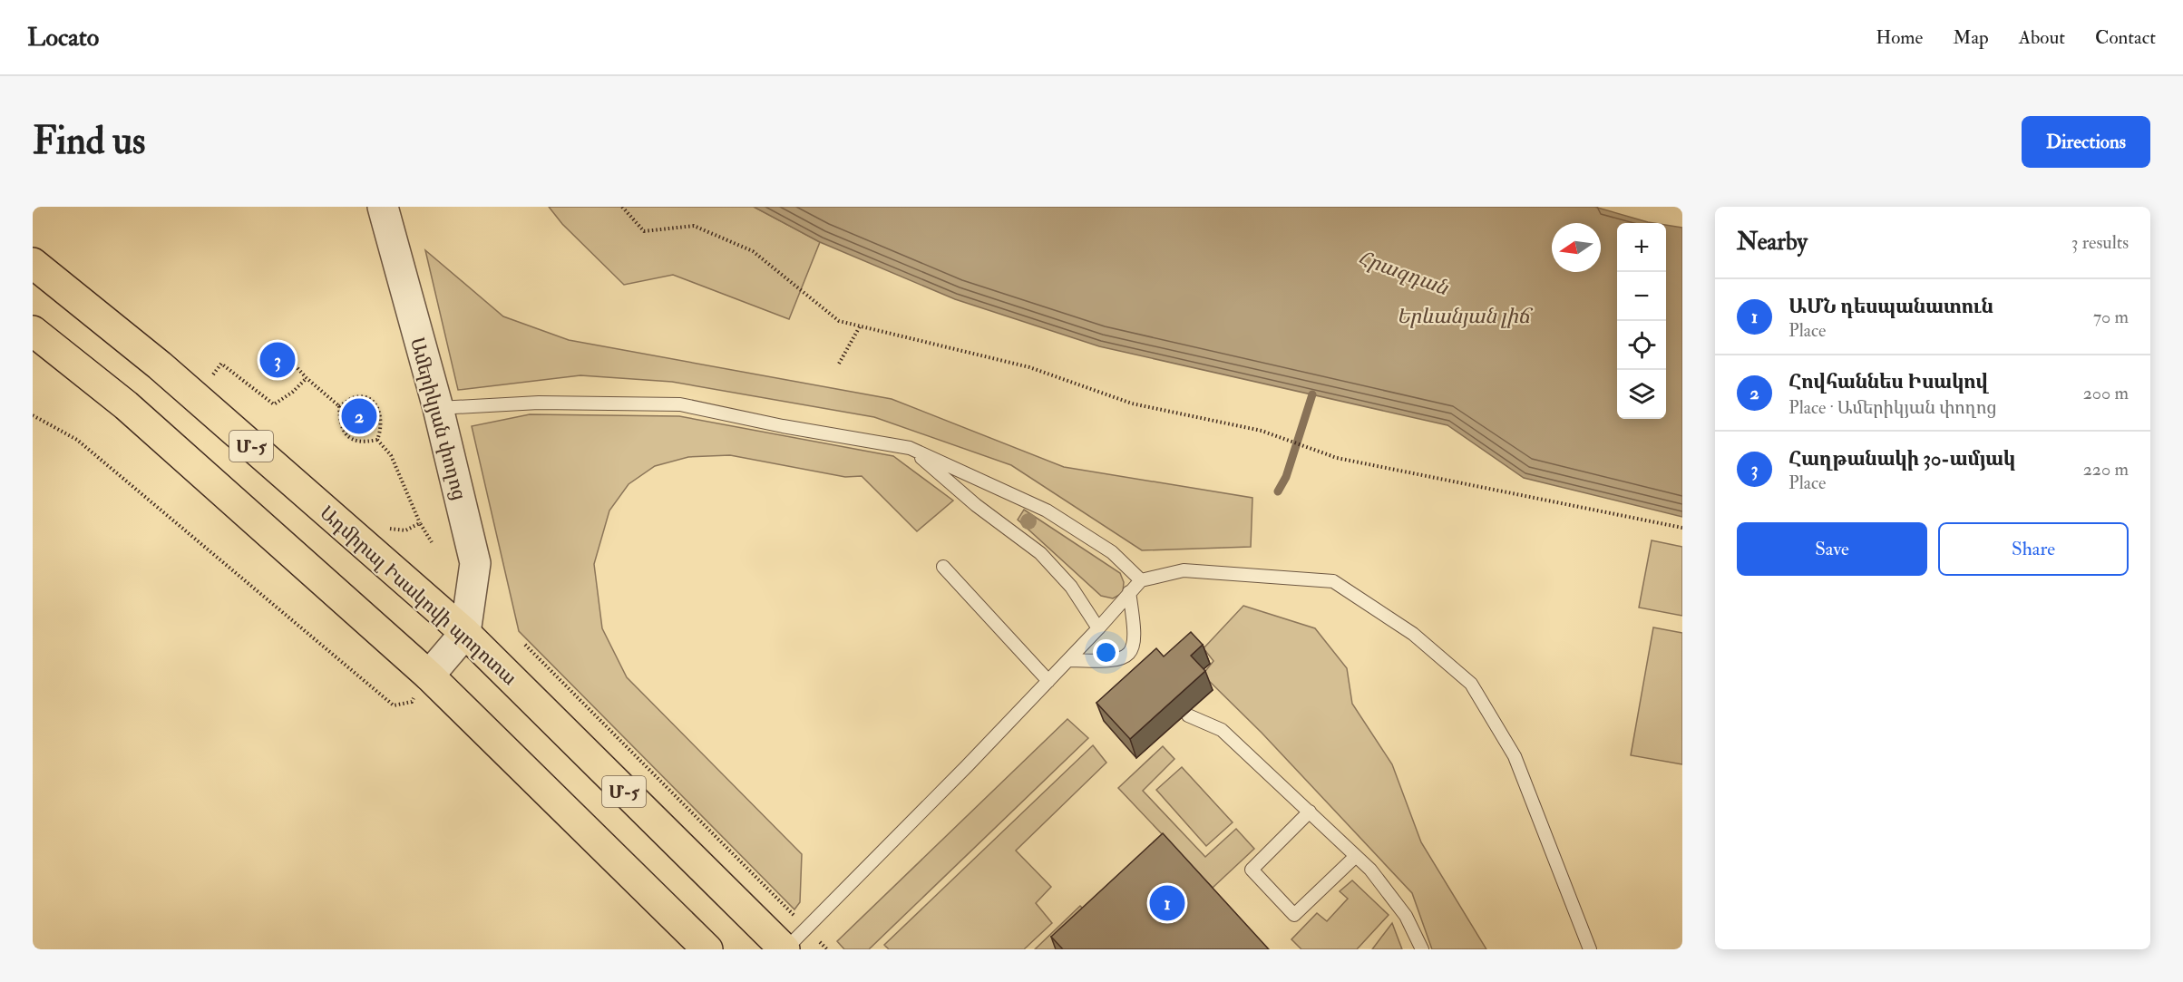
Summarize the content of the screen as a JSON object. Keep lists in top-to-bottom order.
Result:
{
  "streets": {
    "highway": ["Մ-5", "Ադմիրալ Իսակովի պողոտա"],
    "street": ["Ամերիկյան փողոց"]
  },
  "crossings": [
    ["Ամերիկյան փողոց", "Ադմիրալ Իսակովի պողոտա"]
  ],
  "water": ["Հրազդան", "Երևանյան լիճ"],
  "north": "left",
  "page": {
    "header": "Locato",
    "nav": [
      "Home",
      "Map",
      "About",
      "Contact"
    ],
    "buttons": [
      "Directions",
      ["Save", "Share"]
    ],
    "title": "Find us",
    "heading": ["Nearby", "3 results"],
    "map_buttons": ["+", "−"],
    "list": [
      {
        "mark": "1",
        "name": "ԱՄՆ դեսպանատուն",
        "note": "Place",
        "value": "70 m"
      },
      {
        "mark": "2",
        "name": "Հովհաննես Իսակով",
        "note": "Place · Ամերիկյան փողոց",
        "value": "200 m"
      },
      {
        "mark": "3",
        "name": "Հաղթանակի 30-ամյակ",
        "note": "Place",
        "value": "220 m"
      }
    ],
    "pins": ["3", "2", "1"]
  }
}
